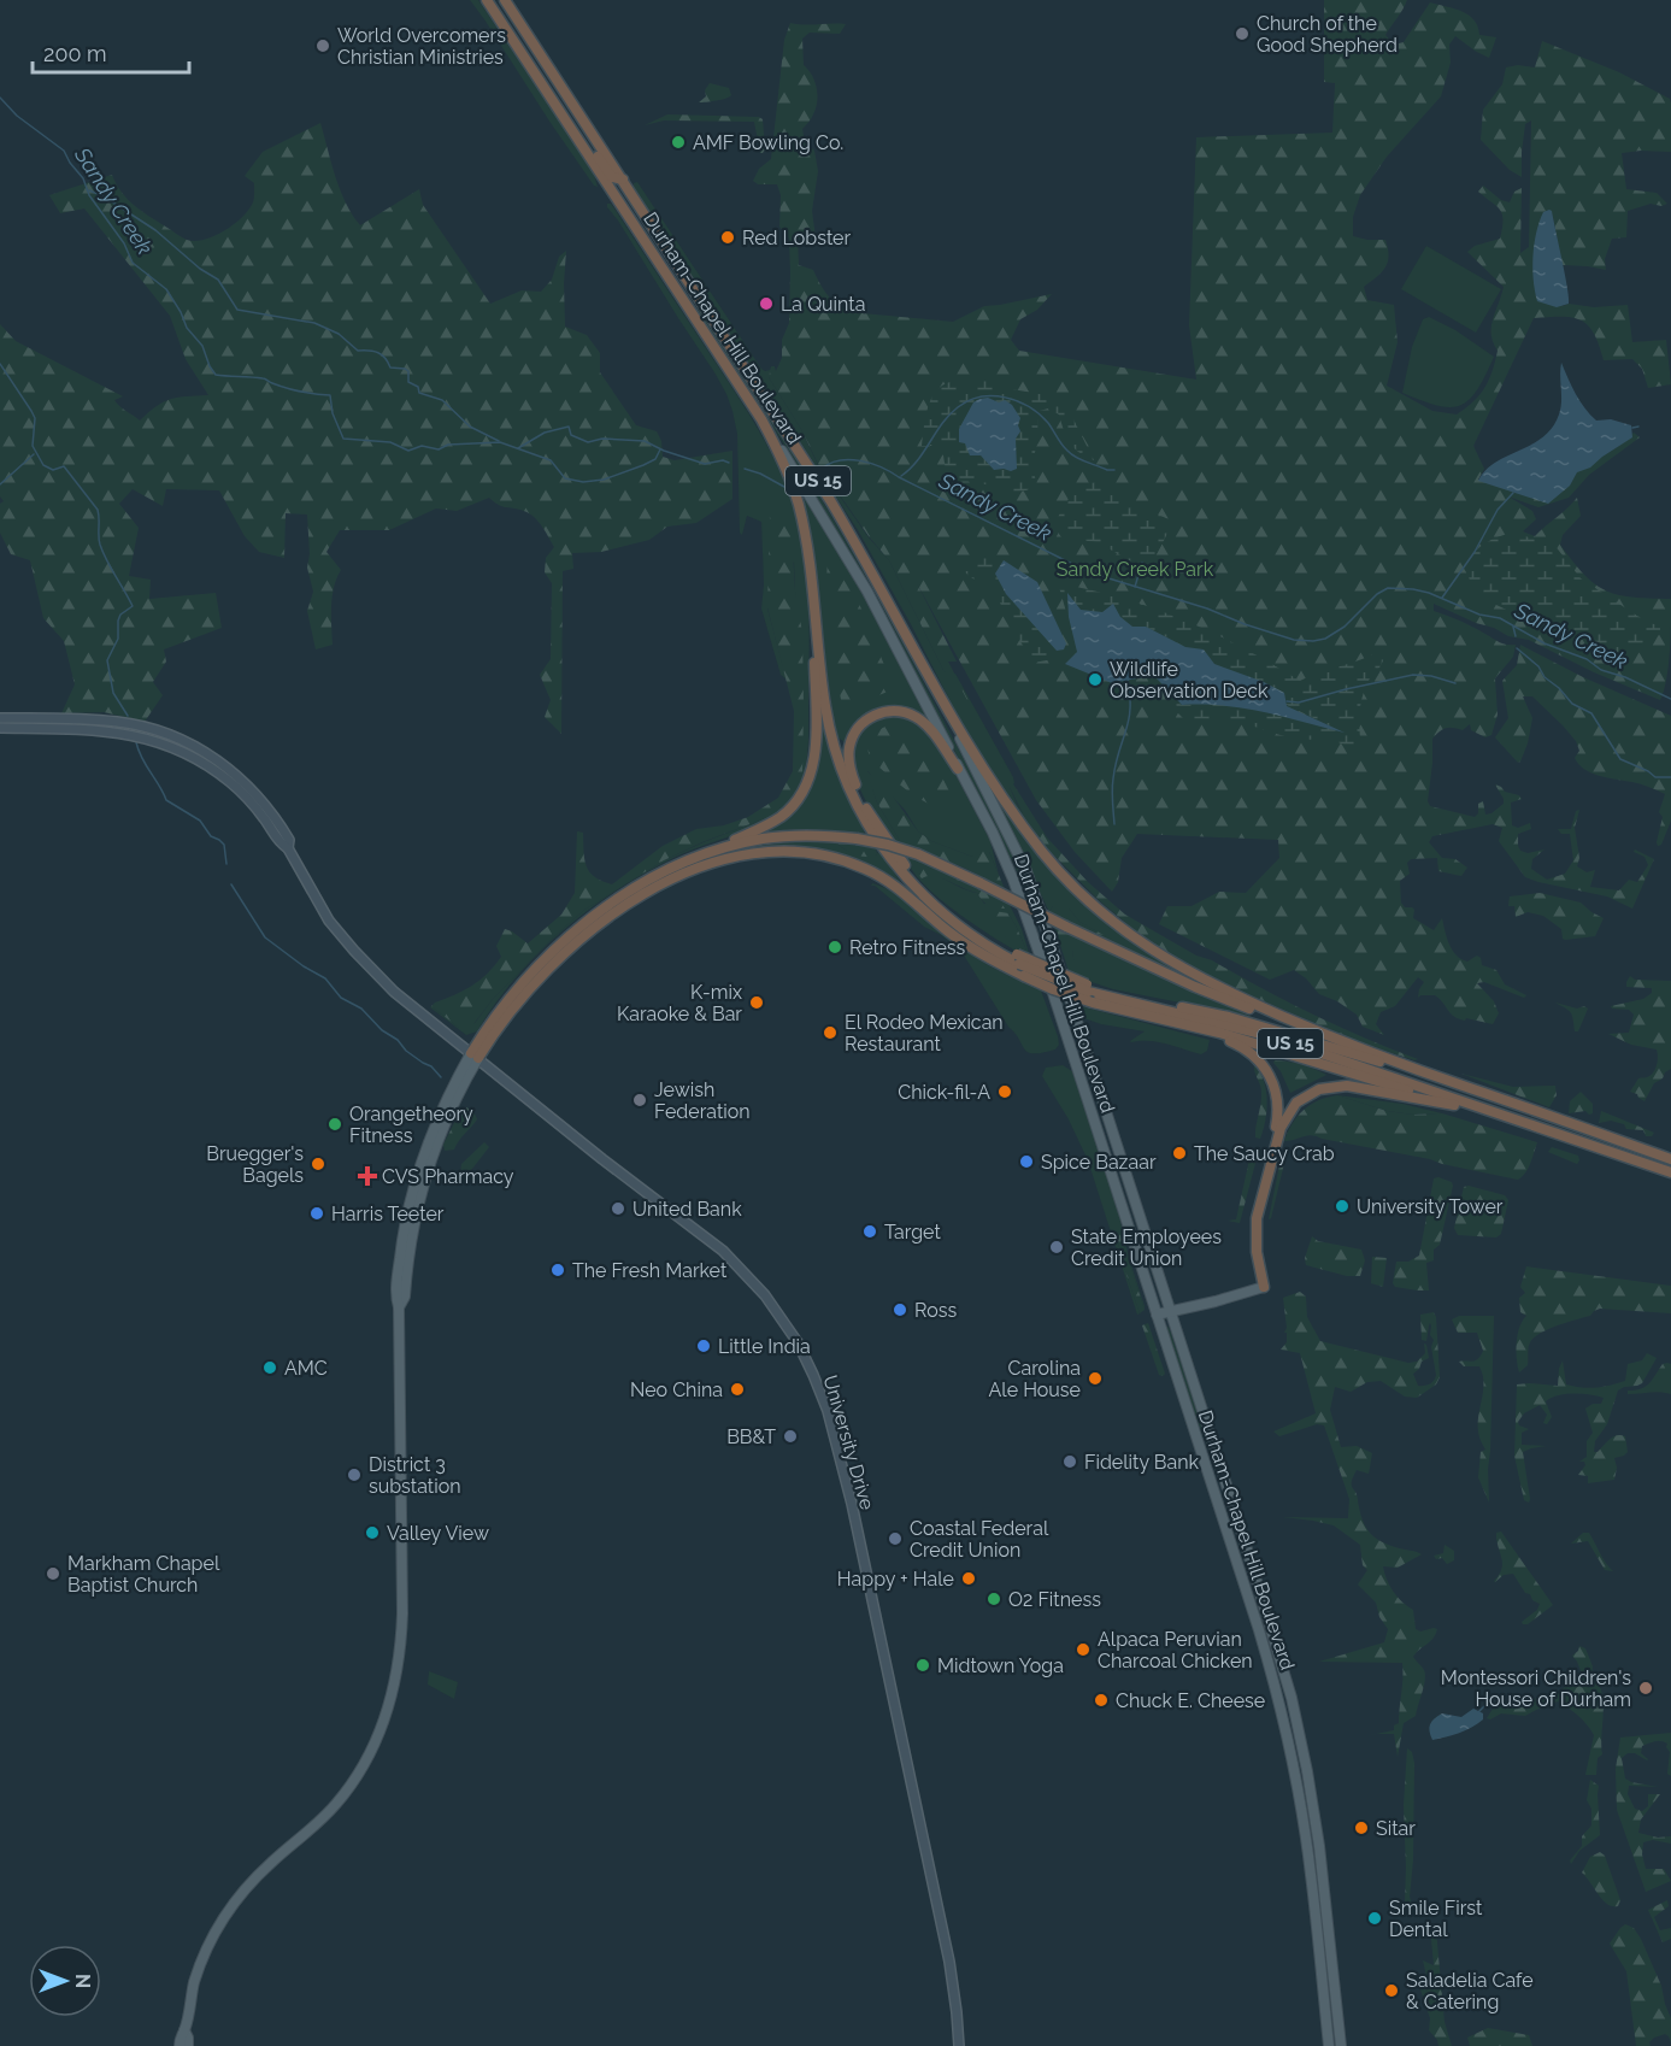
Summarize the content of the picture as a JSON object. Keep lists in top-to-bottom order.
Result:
{
  "streets": {
    "highway": ["Durham-Chapel Hill Boulevard", "US 15"],
    "main road": ["University Drive"]
  },
  "crossings": [
    ["Durham-Chapel Hill Boulevard", "US 15"]
  ],
  "water": ["Sandy Creek"],
  "parks": ["Sandy Creek Park"],
  "places": {
    "other": [
      "Church of the Good Shepherd",
      "World Overcomers Christian Ministries",
      "AMF Bowling Co.",
      "Red Lobster",
      "La Quinta",
      "Wildlife Observation Deck",
      "Retro Fitness",
      "K-mix Karaoke & Bar",
      "El Rodeo Mexican Restaurant",
      "Chick-fil-A",
      "Jewish Federation",
      "Orangetheory Fitness",
      "The Saucy Crab",
      "Spice Bazaar",
      "Bruegger's Bagels",
      "University Tower",
      "United Bank",
      "Harris Teeter",
      "Target",
      "State Employees Credit Union",
      "The Fresh Market",
      "Ross",
      "Little India",
      "AMC",
      "Carolina Ale House",
      "Neo China",
      "BB&T",
      "Fidelity Bank",
      "District 3 substation",
      "Valley View",
      "Coastal Federal Credit Union",
      "Markham Chapel Baptist Church",
      "Happy + Hale",
      "O2 Fitness",
      "Alpaca Peruvian Charcoal Chicken",
      "Midtown Yoga",
      "Montessori Children's House of Durham",
      "Chuck E. Cheese",
      "Sitar",
      "Smile First Dental",
      "Saladelia Cafe & Catering"
    ],
    "health": ["CVS Pharmacy"]
  },
  "scale_bar": "200 m",
  "north": "right"
}
